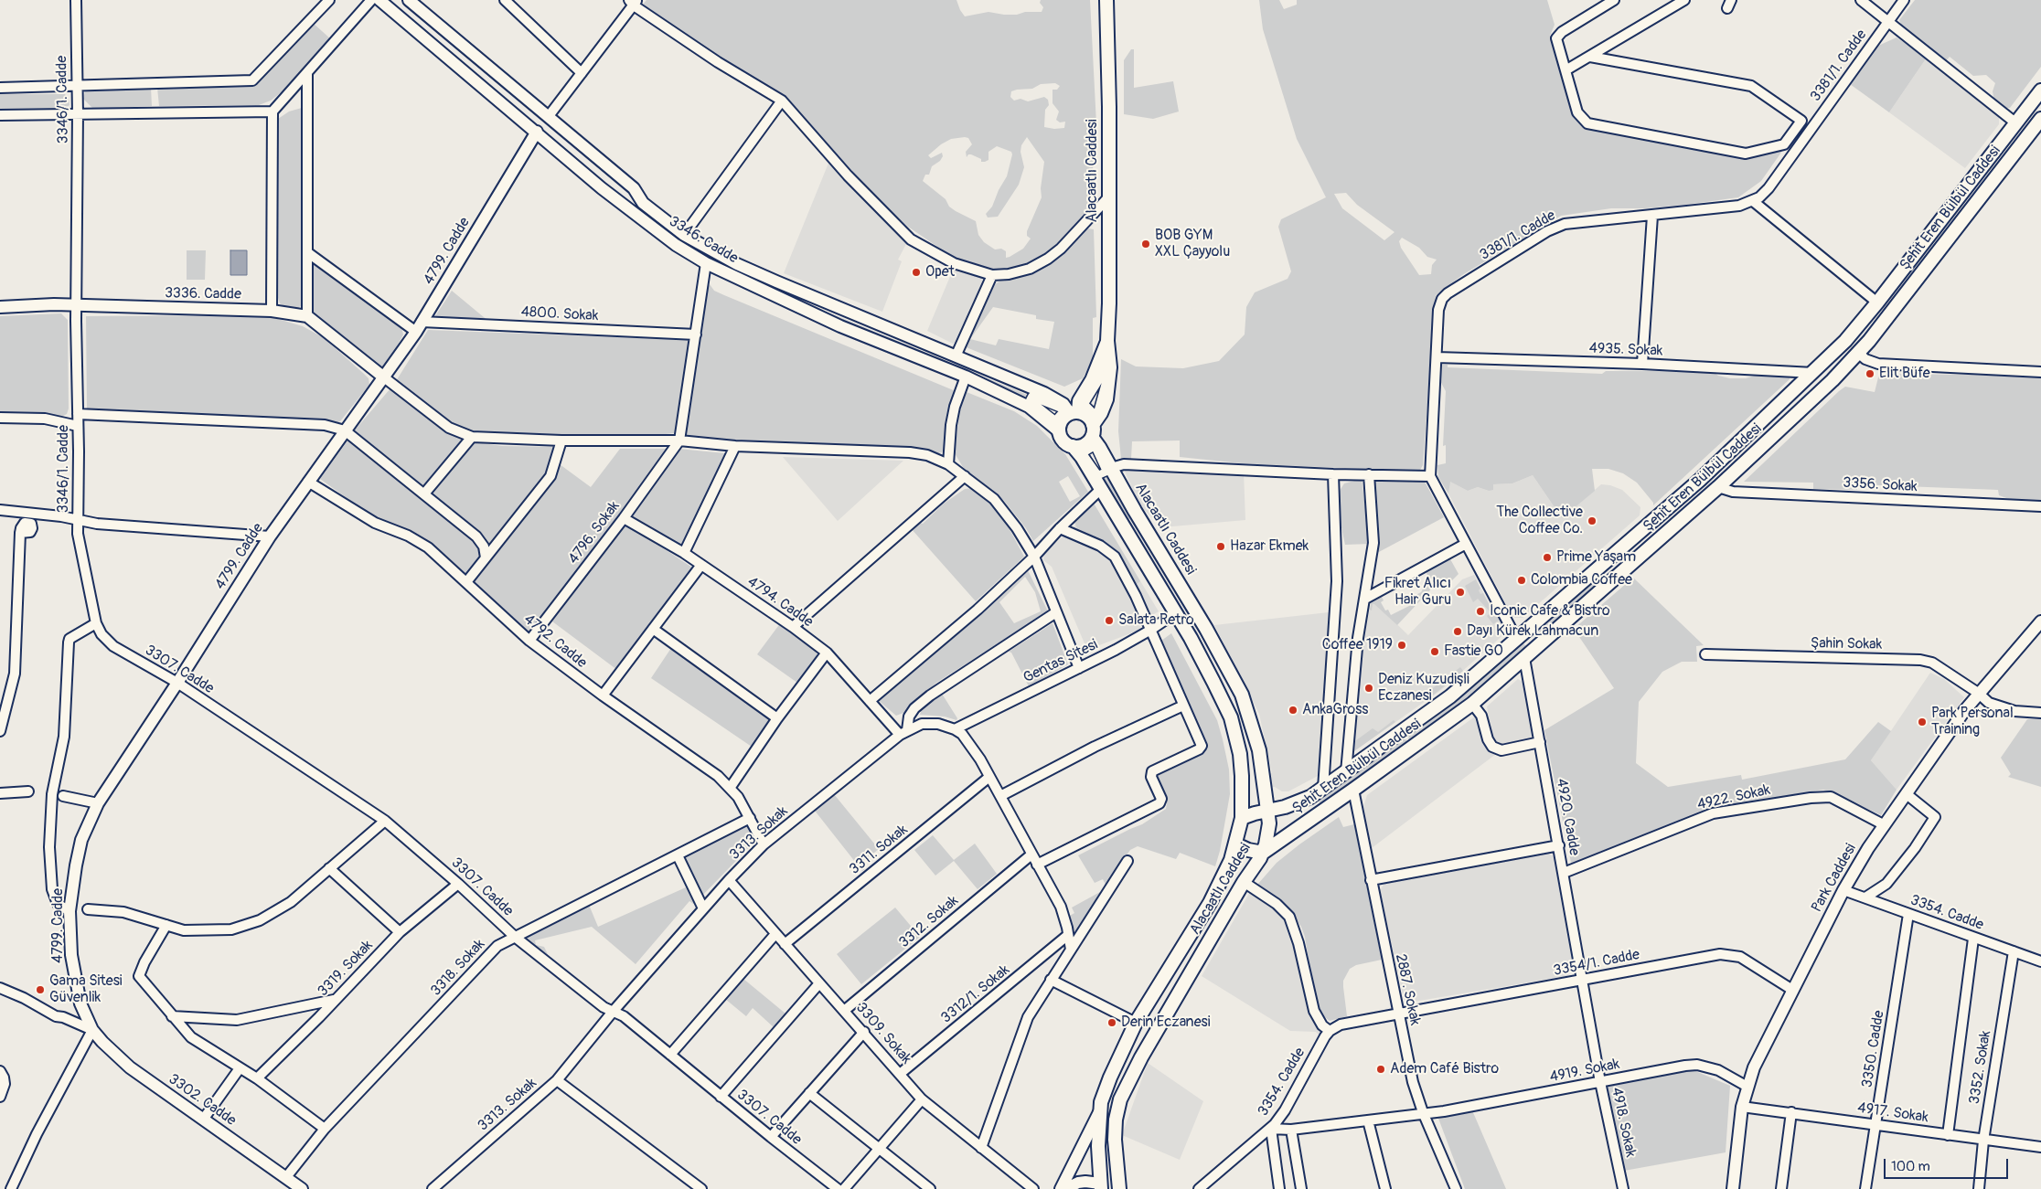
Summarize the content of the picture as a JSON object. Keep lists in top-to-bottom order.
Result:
{
  "streets": {
    "main road": ["Alacaatlı Caddesi", "Şehit Eren Bülbül Caddesi"],
    "street": [
      "3381/1. Cadde",
      "3346/1. Cadde",
      "3346. Cadde",
      "4799. Cadde",
      "3336. Cadde",
      "4800. Sokak",
      "4935. Sokak",
      "3356. Sokak",
      "4796. Sokak",
      "4794. Cadde",
      "4792. Cadde",
      "Şahin Sokak",
      "Gentas Sitesi",
      "3307. Cadde",
      "4922. Sokak",
      "4920. Cadde",
      "3313. Sokak",
      "3311. Sokak",
      "Park Caddesi",
      "3354. Cadde",
      "3312. Sokak",
      "3354/1. Cadde",
      "3318. Sokak",
      "3319. Sokak",
      "2887. Sokak",
      "3312/1. Sokak",
      "3309. Sokak",
      "3350. Cadde",
      "3352. Sokak",
      "4919. Sokak",
      "3302. Cadde",
      "4917. Sokak",
      "4918. Sokak"
    ]
  },
  "crossings": [
    ["3381/1. Cadde", "4935. Sokak"],
    ["3346/1. Cadde", "3336. Cadde"],
    ["3346/1. Cadde", "3307. Cadde"],
    ["Alacaatlı Caddesi", "Şehit Eren Bülbül Caddesi"],
    ["Alacaatlı Caddesi", "3346. Cadde"],
    ["Alacaatlı Caddesi", "Gentas Sitesi"],
    ["Şehit Eren Bülbül Caddesi", "4935. Sokak"],
    ["Şehit Eren Bülbül Caddesi", "3356. Sokak"],
    ["Şehit Eren Bülbül Caddesi", "4920. Cadde"],
    ["Şehit Eren Bülbül Caddesi", "2887. Sokak"],
    ["3346. Cadde", "4799. Cadde"],
    ["4799. Cadde", "3336. Cadde"],
    ["4799. Cadde", "4800. Sokak"],
    ["4799. Cadde", "4792. Cadde"],
    ["4799. Cadde", "3307. Cadde"],
    ["4799. Cadde", "3302. Cadde"],
    ["4796. Sokak", "4794. Cadde"],
    ["4796. Sokak", "4792. Cadde"],
    ["4794. Cadde", "3313. Sokak"],
    ["4792. Cadde", "3313. Sokak"],
    ["4792. Cadde", "3318. Sokak"],
    ["Şahin Sokak", "Park Caddesi"],
    ["Gentas Sitesi", "3313. Sokak"],
    ["3307. Cadde", "3313. Sokak"],
    ["3307. Cadde", "3318. Sokak"],
    ["3307. Cadde", "3319. Sokak"],
    ["4922. Sokak", "4920. Cadde"],
    ["4922. Sokak", "Park Caddesi"],
    ["4920. Cadde", "3354/1. Cadde"],
    ["4920. Cadde", "4918. Sokak"],
    ["3313. Sokak", "3309. Sokak"],
    ["3311. Sokak", "3309. Sokak"],
    ["Park Caddesi", "3354. Cadde"],
    ["Park Caddesi", "3354/1. Cadde"],
    ["Park Caddesi", "4919. Sokak"],
    ["Park Caddesi", "4917. Sokak"],
    ["3354. Cadde", "3350. Cadde"],
    ["3354. Cadde", "3352. Sokak"],
    ["3354. Cadde", "4919. Sokak"],
    ["3312. Sokak", "3309. Sokak"],
    ["3354/1. Cadde", "2887. Sokak"],
    ["3354/1. Cadde", "4918. Sokak"],
    ["3318. Sokak", "3302. Cadde"],
    ["2887. Sokak", "4919. Sokak"],
    ["3312/1. Sokak", "3309. Sokak"],
    ["3350. Cadde", "4917. Sokak"],
    ["3352. Sokak", "4917. Sokak"],
    ["4919. Sokak", "4918. Sokak"]
  ],
  "places": [
    "BOB GYM XXL Çayyolu",
    "Opet",
    "Elit Büfe",
    "The Collective Coffee Co.",
    "Hazar Ekmek",
    "Prime Yaşam",
    "Colombia Coffee",
    "Fikret Alıcı Hair Guru",
    "Iconic Cafe & Bistro",
    "Salata Retro",
    "Dayı Kürek Lahmacun",
    "Coffee 1919",
    "Fastie GO",
    "Deniz Kuzudişli Eczanesi",
    "AnkaGross",
    "Park Personal Training",
    "Gama Sitesi Güvenlik",
    "Derin Eczanesi",
    "Adem Café Bistro"
  ],
  "scale_bar": "100 m"
}
